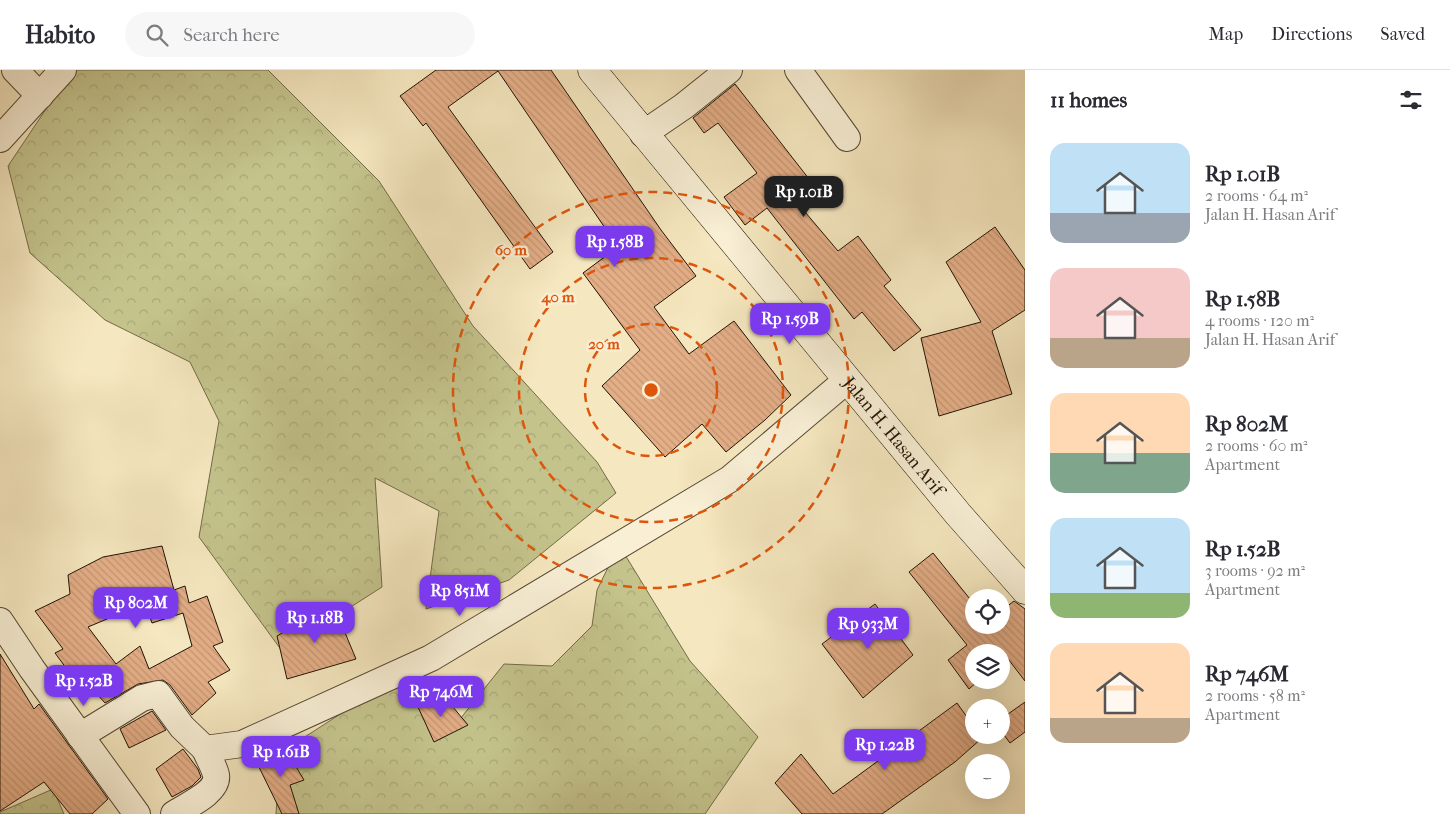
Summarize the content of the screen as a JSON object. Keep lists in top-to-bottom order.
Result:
{
  "streets": {
    "main road": ["Jalan H. Hasan Arif"]
  },
  "page": {
    "header": "Habito",
    "search": "Search here",
    "nav": ["Map", "Directions", "Saved"],
    "heading": "11 homes",
    "list": [
      {
        "name": "Rp 1.01B",
        "note": "2 rooms · 64 m² · Jalan H. Hasan Arif"
      },
      {
        "name": "Rp 1.58B",
        "note": "4 rooms · 120 m² · Jalan H. Hasan Arif"
      },
      {
        "name": "Rp 802M",
        "note": "2 rooms · 60 m² · Apartment"
      },
      {
        "name": "Rp 1.52B",
        "note": "3 rooms · 92 m² · Apartment"
      },
      {
        "name": "Rp 746M",
        "note": "2 rooms · 58 m² · Apartment"
      }
    ],
    "price": [
      "Rp 1.01B",
      "Rp 1.58B",
      "Rp 1.59B",
      "Rp 851M",
      "Rp 802M",
      "Rp 1.18B",
      "Rp 933M",
      "Rp 1.52B",
      "Rp 746M",
      "Rp 1.22B",
      "Rp 1.61B"
    ],
    "map_buttons": ["+", "−"]
  },
  "rings": ["60 m", "40 m", "20 m"]
}
